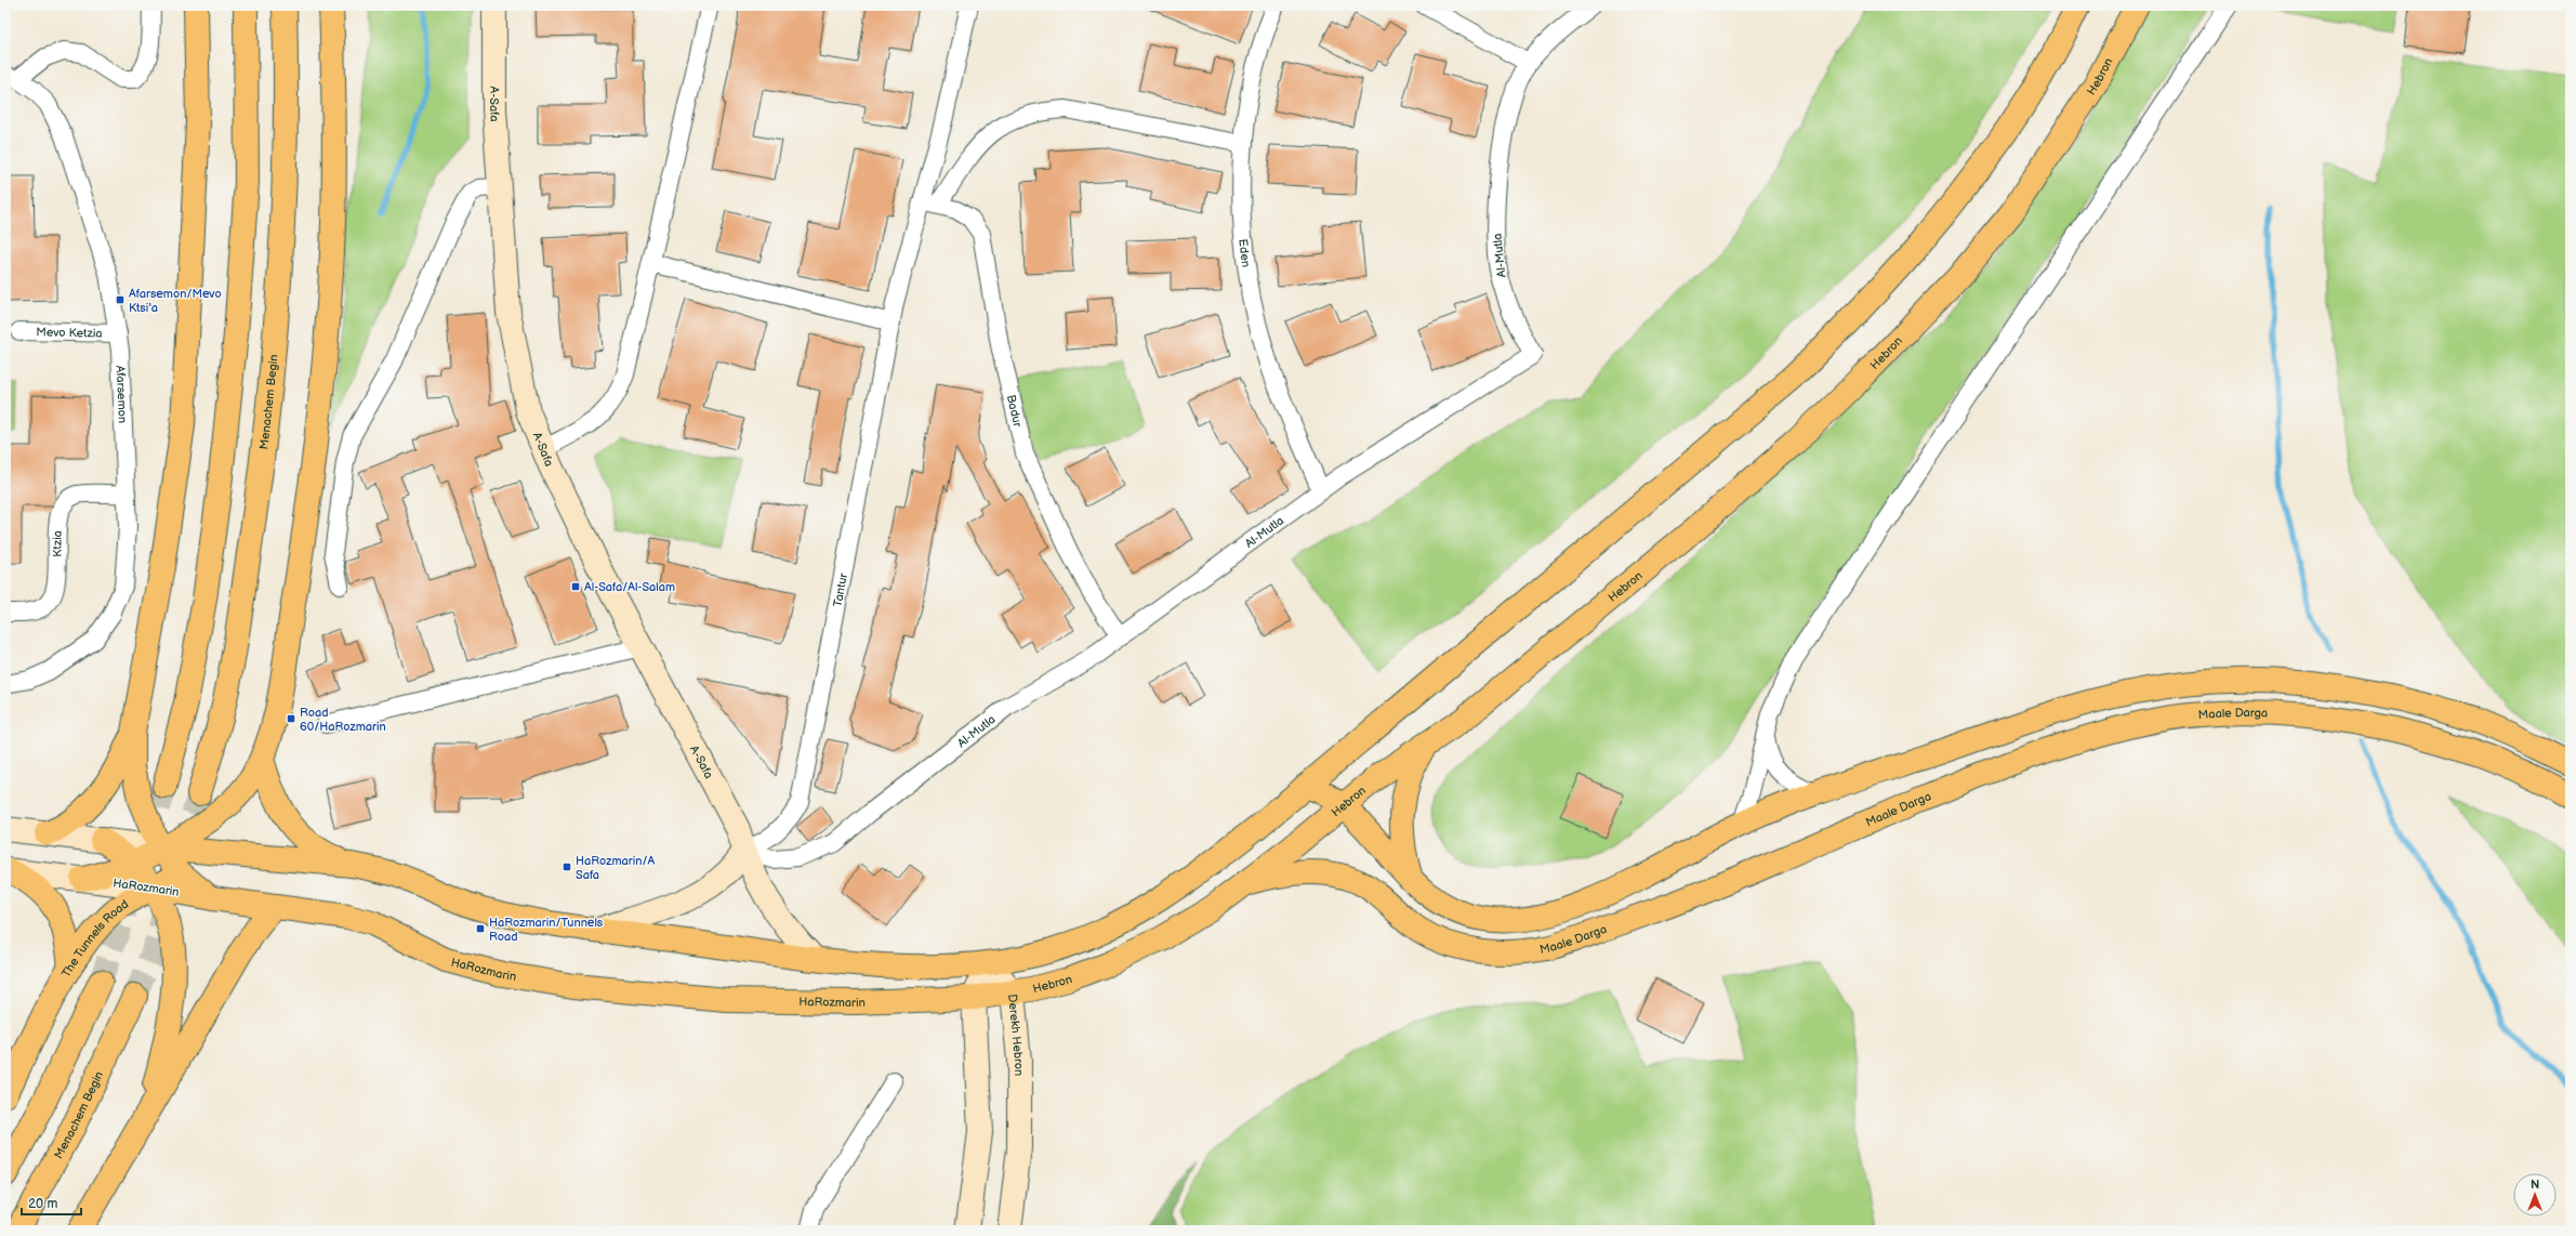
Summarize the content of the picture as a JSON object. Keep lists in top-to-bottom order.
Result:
{
  "streets": {
    "main road": [
      "Hebron",
      "Menachem Begin",
      "Maale Darga",
      "HaRozmarin",
      "The Tunnels Road"
    ],
    "street": [
      "A-Safa",
      "Eden",
      "Al-Mutla",
      "Mevo Ketzia",
      "Afarsemon",
      "Badur",
      "Ktzia",
      "Tantur",
      "Derekh Hebron"
    ]
  },
  "crossings": [
    ["Hebron", "Maale Darga"],
    ["Hebron", "HaRozmarin"],
    ["Hebron", "Derekh Hebron"],
    ["A-Safa", "Al-Mutla"],
    ["A-Safa", "Tantur"],
    ["Eden", "Al-Mutla"],
    ["Al-Mutla", "Badur"],
    ["Al-Mutla", "Tantur"],
    ["Mevo Ketzia", "Afarsemon"],
    ["Afarsemon", "Ktzia"],
    ["Badur", "Tantur"],
    ["HaRozmarin", "The Tunnels Road"]
  ],
  "places": {
    "transit": [
      "Afarsemon/Mevo Ktsi'a",
      "Al-Safa/Al-Salam",
      "Road 60/HaRozmarin",
      "HaRozmarin/A Safa",
      "HaRozmarin/Tunnels Road"
    ]
  },
  "scale_bar": "20 m",
  "north": "top"
}
